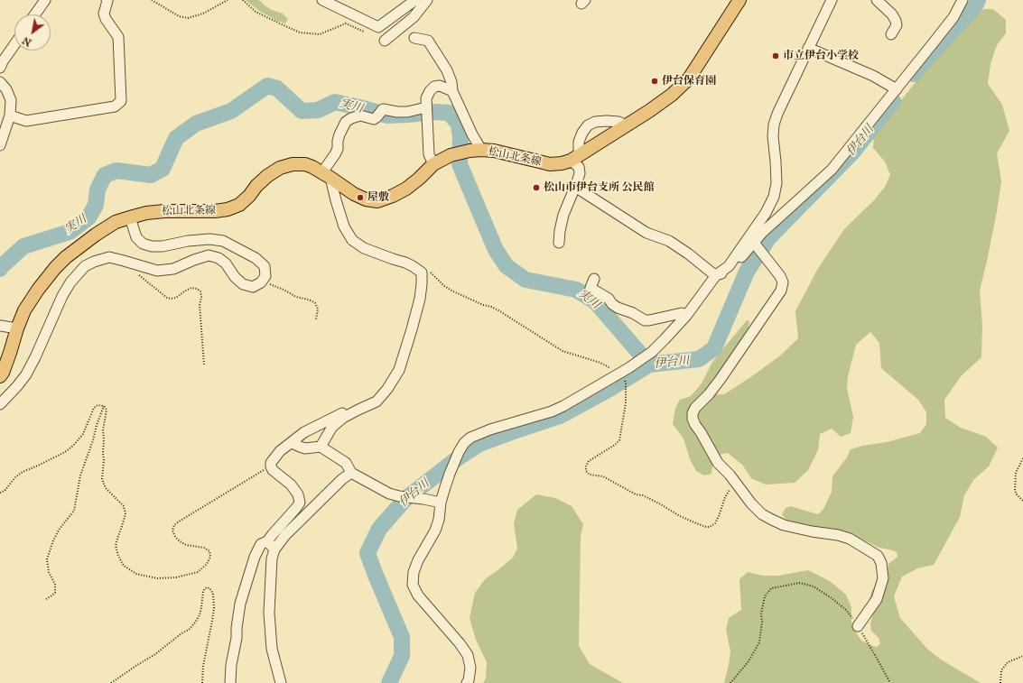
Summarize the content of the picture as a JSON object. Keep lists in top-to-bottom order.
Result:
{
  "streets": {
    "main road": ["松山北条線"]
  },
  "water": ["実川", "伊台川"],
  "places": [
    "市立伊台小学校",
    "伊台保育園",
    "松山市伊台支所 公民館",
    "屋敷"
  ],
  "north": "bottom left"
}
